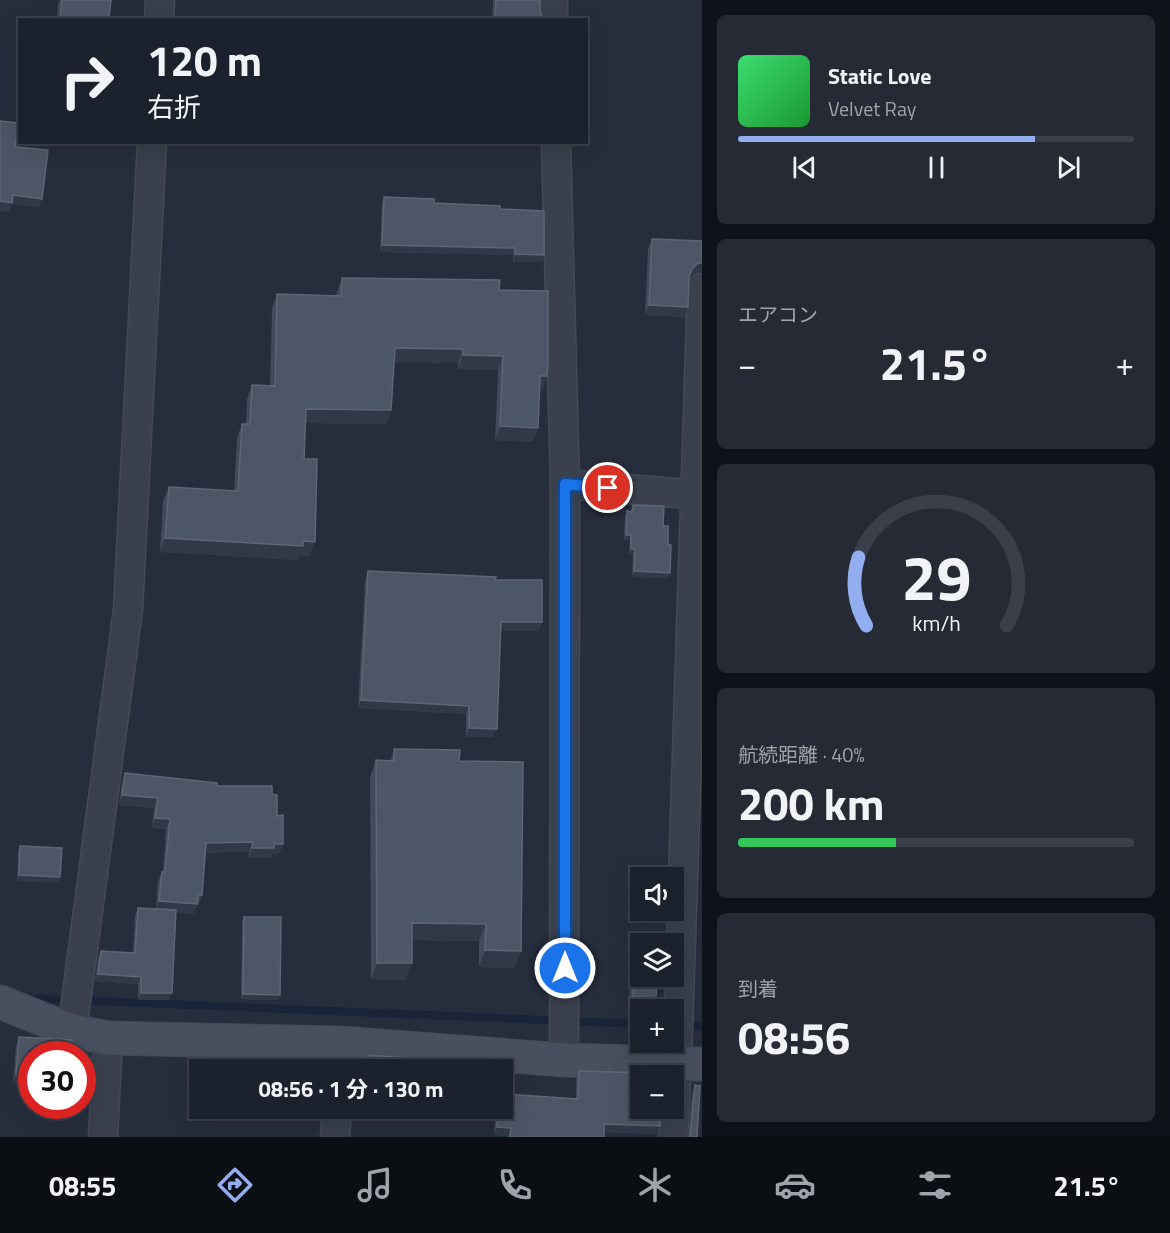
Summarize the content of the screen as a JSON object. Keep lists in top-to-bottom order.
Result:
{
  "page": {
    "turn": ["120 m", "右折"],
    "song": ["Static Love", "Velvet Ray"],
    "tile": [
      "エアコン",
      ["航続距離 · 40%", "200 km"],
      ["到着", "08:56"]
    ],
    "heat": ["−", "21.5°", "+"],
    "map_buttons": ["+", "−"],
    "limit": "30",
    "trip": "08:56 · 1 分 · 130 m",
    "tabs": ["08:55", "21.5°"],
    "gauge": ["29", "km/h"]
  }
}
